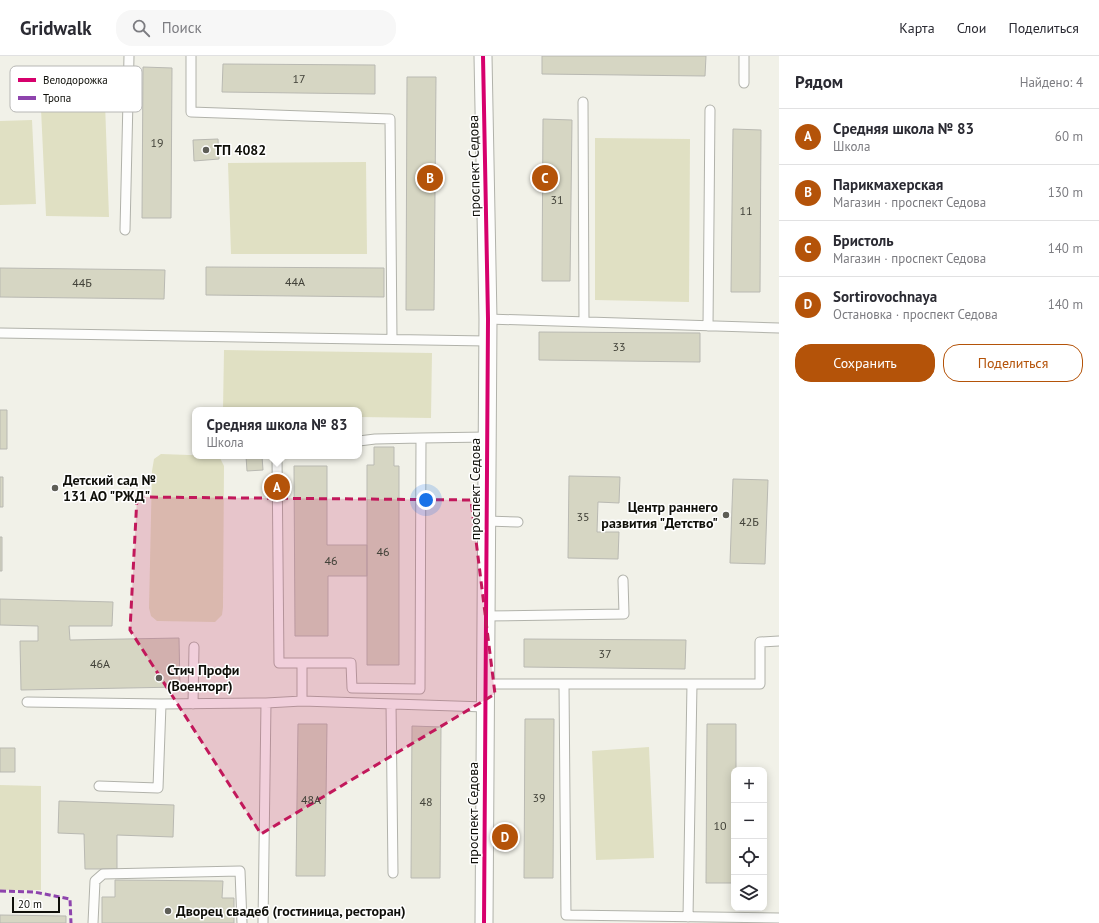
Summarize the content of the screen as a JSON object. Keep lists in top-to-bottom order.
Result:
{
  "streets": {
    "street": ["проспект Седова"]
  },
  "places": [
    "ТП 4082",
    "Детский сад № 131 АО \"РЖД\"",
    "Центр раннего развития \"Детство\"",
    "Стич Профи (Военторг)",
    "Дворец свадеб (гостиница, ресторан)"
  ],
  "house_numbers": [
    "17",
    "19",
    "31",
    "11",
    "44А",
    "44Б",
    "33",
    "35",
    "42Б",
    "46",
    "46",
    "37",
    "46А",
    "39",
    "48А",
    "48",
    "10"
  ],
  "legend": ["Велодорожка", "Тропа"],
  "scale_bar": "20 m",
  "page": {
    "header": "Gridwalk",
    "search": "Поиск",
    "nav": ["Карта", "Слои", "Поделиться"],
    "heading": ["Рядом", "Найдено: 4"],
    "list": [
      {
        "mark": "A",
        "name": "Средняя школа № 83",
        "note": "Школа",
        "value": "60 m"
      },
      {
        "mark": "B",
        "name": "Парикмахерская",
        "note": "Магазин · проспект Седова",
        "value": "130 m"
      },
      {
        "mark": "C",
        "name": "Бристоль",
        "note": "Магазин · проспект Седова",
        "value": "140 m"
      },
      {
        "mark": "D",
        "name": "Sortirovochnaya",
        "note": "Остановка · проспект Седова",
        "value": "140 m"
      }
    ],
    "pins": [
      "B",
      "C",
      "A",
      "D"
    ],
    "buttons": ["Сохранить", "Поделиться"],
    "popup": ["Средняя школа № 83", "Школа"],
    "map_buttons": ["+", "−"],
    "scale": "20 m"
  }
}
